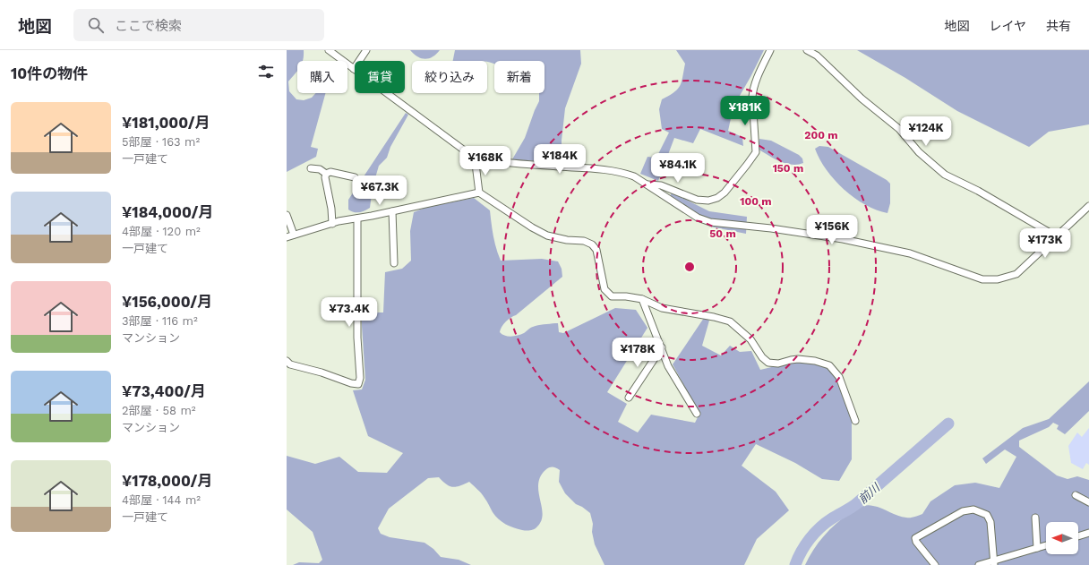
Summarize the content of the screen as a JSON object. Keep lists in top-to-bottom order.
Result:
{
  "water": ["前川"],
  "north": "left",
  "page": {
    "header": "地図",
    "search": "ここで検索",
    "nav": ["地図", "レイヤ", "共有"],
    "heading": "10件の物件",
    "chip": [
      "購入",
      "賃貸",
      "絞り込み",
      "新着"
    ],
    "list": [
      {
        "name": "¥181,000/月",
        "note": "5部屋 · 163 m² · 一戸建て"
      },
      {
        "name": "¥184,000/月",
        "note": "4部屋 · 120 m² · 一戸建て"
      },
      {
        "name": "¥156,000/月",
        "note": "3部屋 · 116 m² · マンション"
      },
      {
        "name": "¥73,400/月",
        "note": "2部屋 · 58 m² · マンション"
      },
      {
        "name": "¥178,000/月",
        "note": "4部屋 · 144 m² · 一戸建て"
      }
    ],
    "price": [
      "¥181K",
      "¥124K",
      "¥184K",
      "¥168K",
      "¥84.1K",
      "¥67.3K",
      "¥156K",
      "¥173K",
      "¥73.4K",
      "¥178K"
    ]
  },
  "rings": [
    "200 m",
    "150 m",
    "100 m",
    "50 m"
  ]
}
